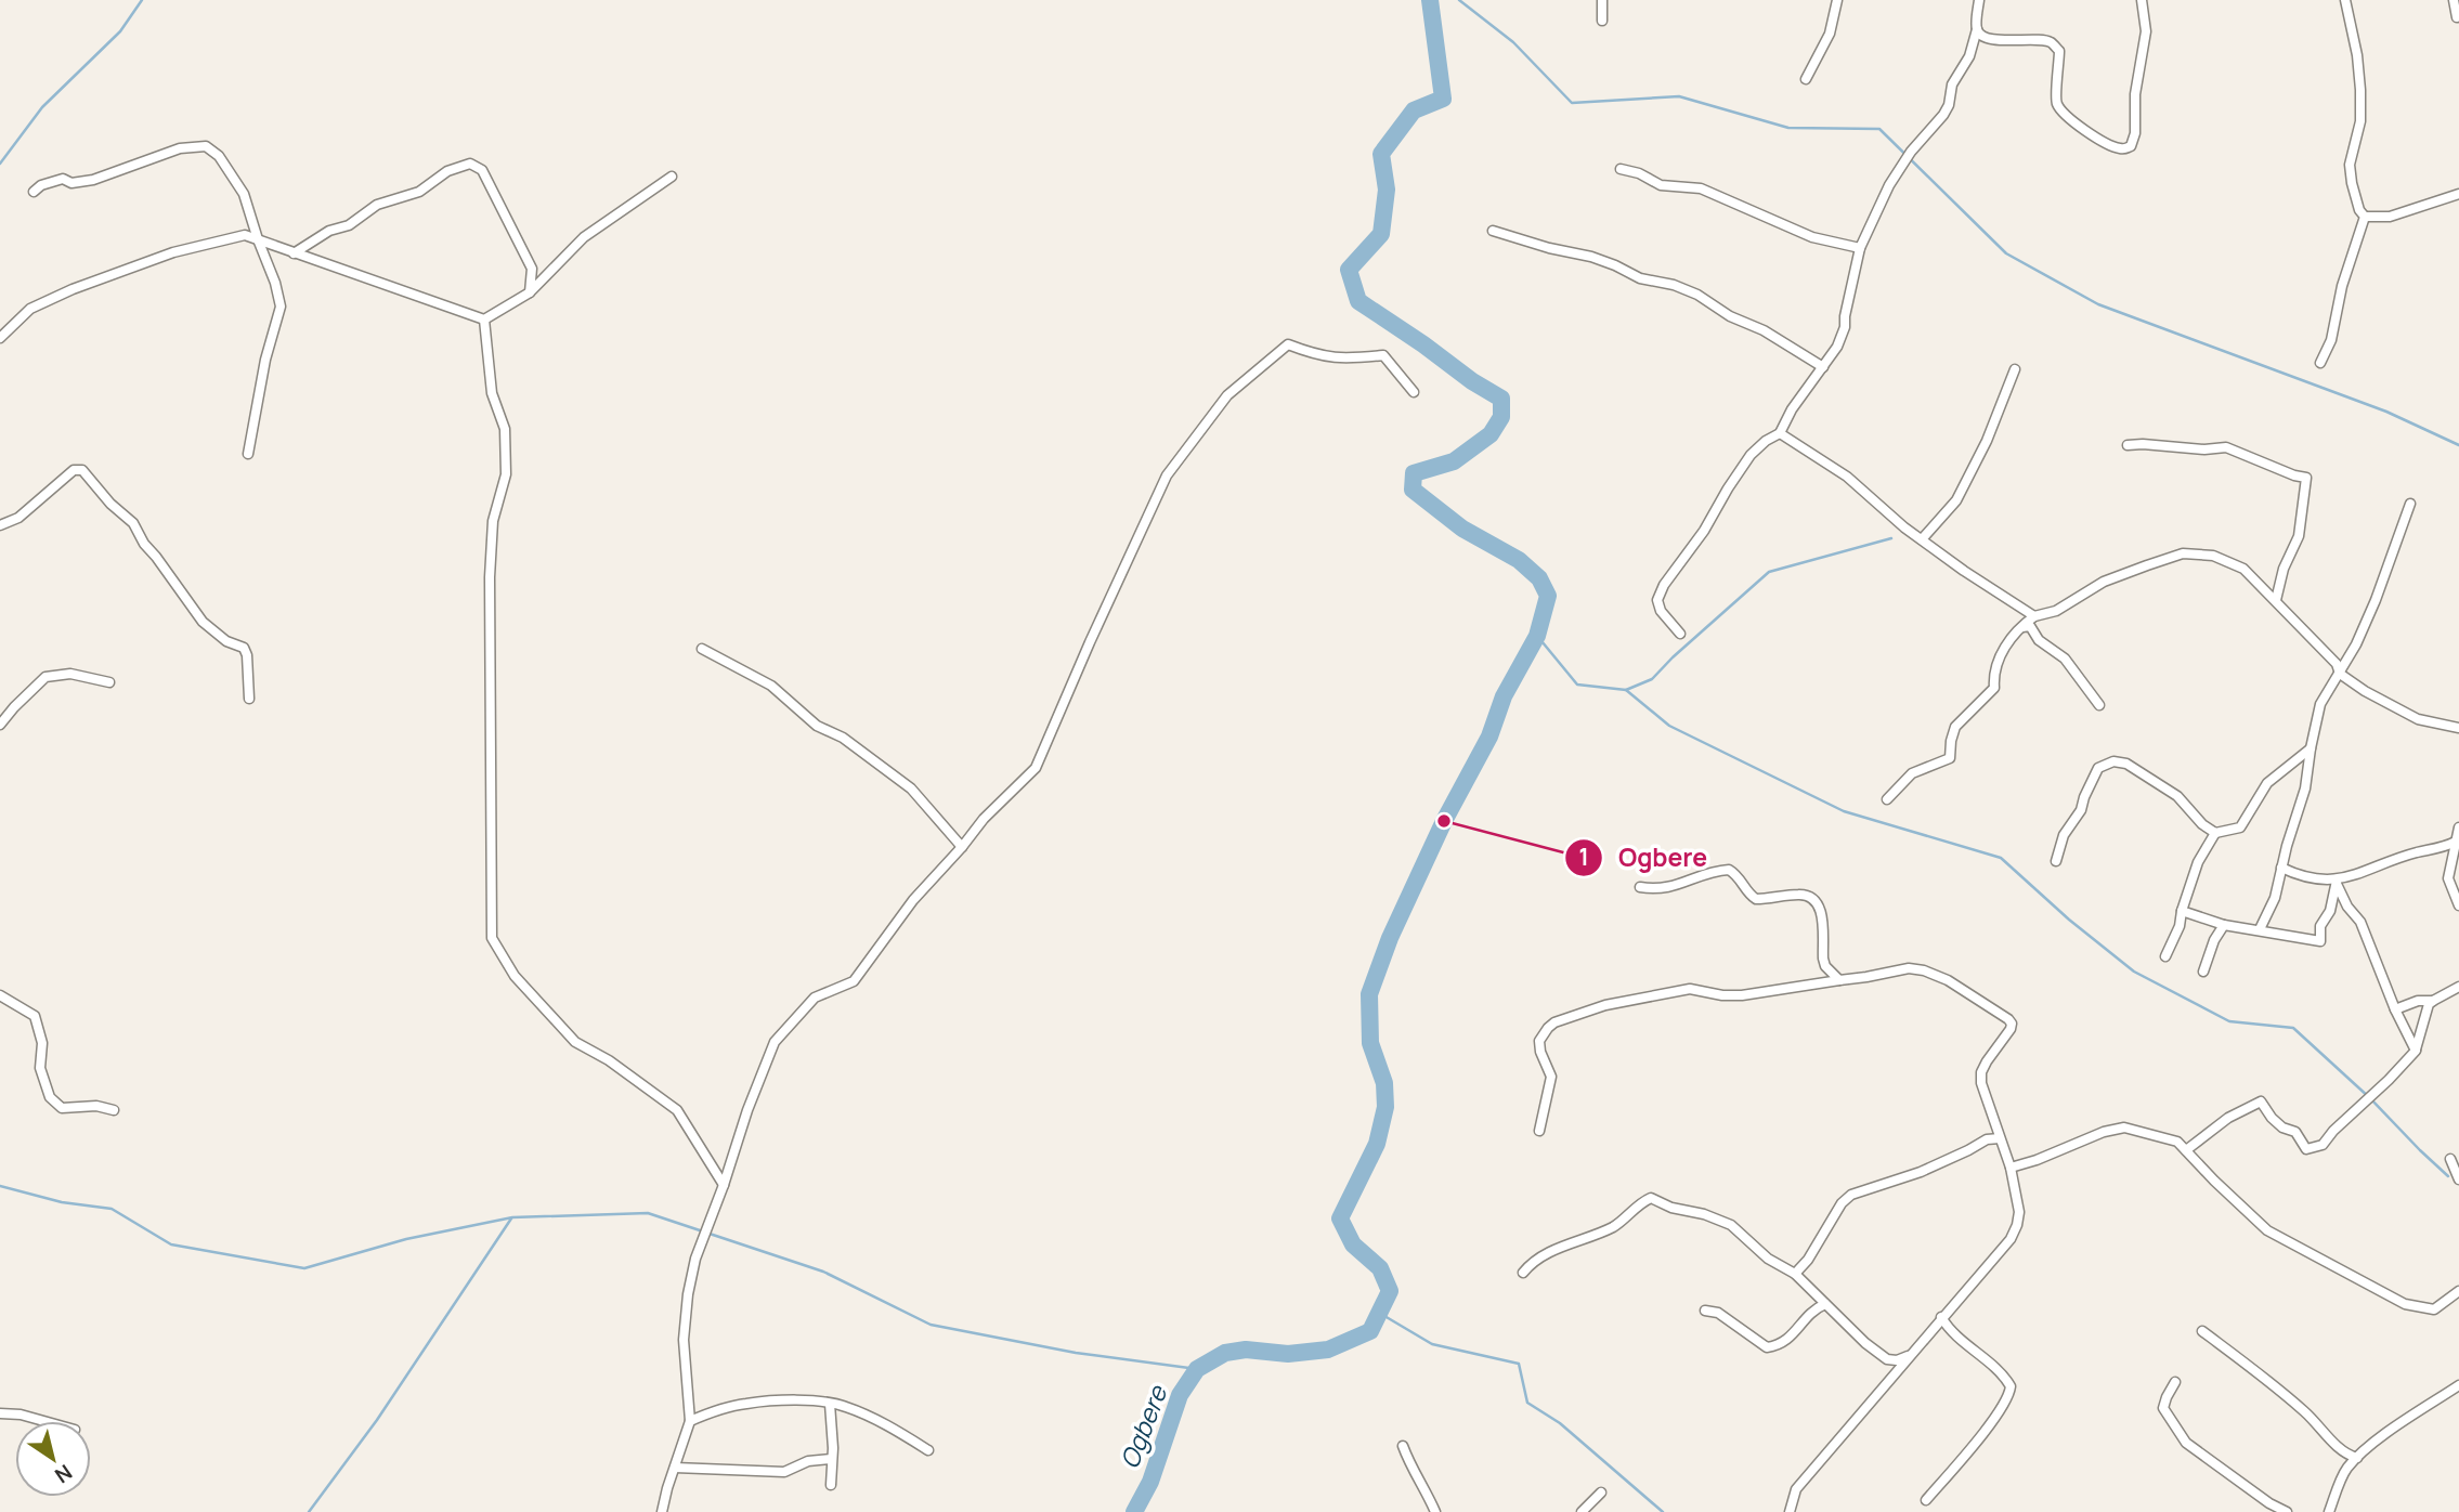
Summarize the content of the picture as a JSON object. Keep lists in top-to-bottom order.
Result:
{
  "water": ["Ogbere"],
  "places": ["Ogbere"],
  "north": "bottom right"
}
